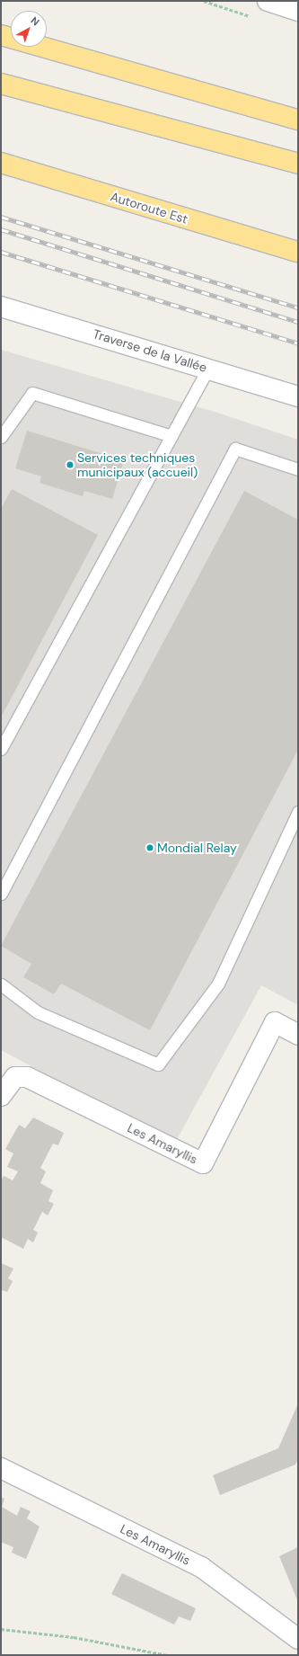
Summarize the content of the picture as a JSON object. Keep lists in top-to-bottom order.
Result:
{
  "streets": {
    "highway": ["Autoroute Est"],
    "street": ["Traverse de la Vallée", "Les Amaryllis"]
  },
  "places": ["Services techniques municipaux (accueil)", "Mondial Relay"],
  "north": "top right"
}
